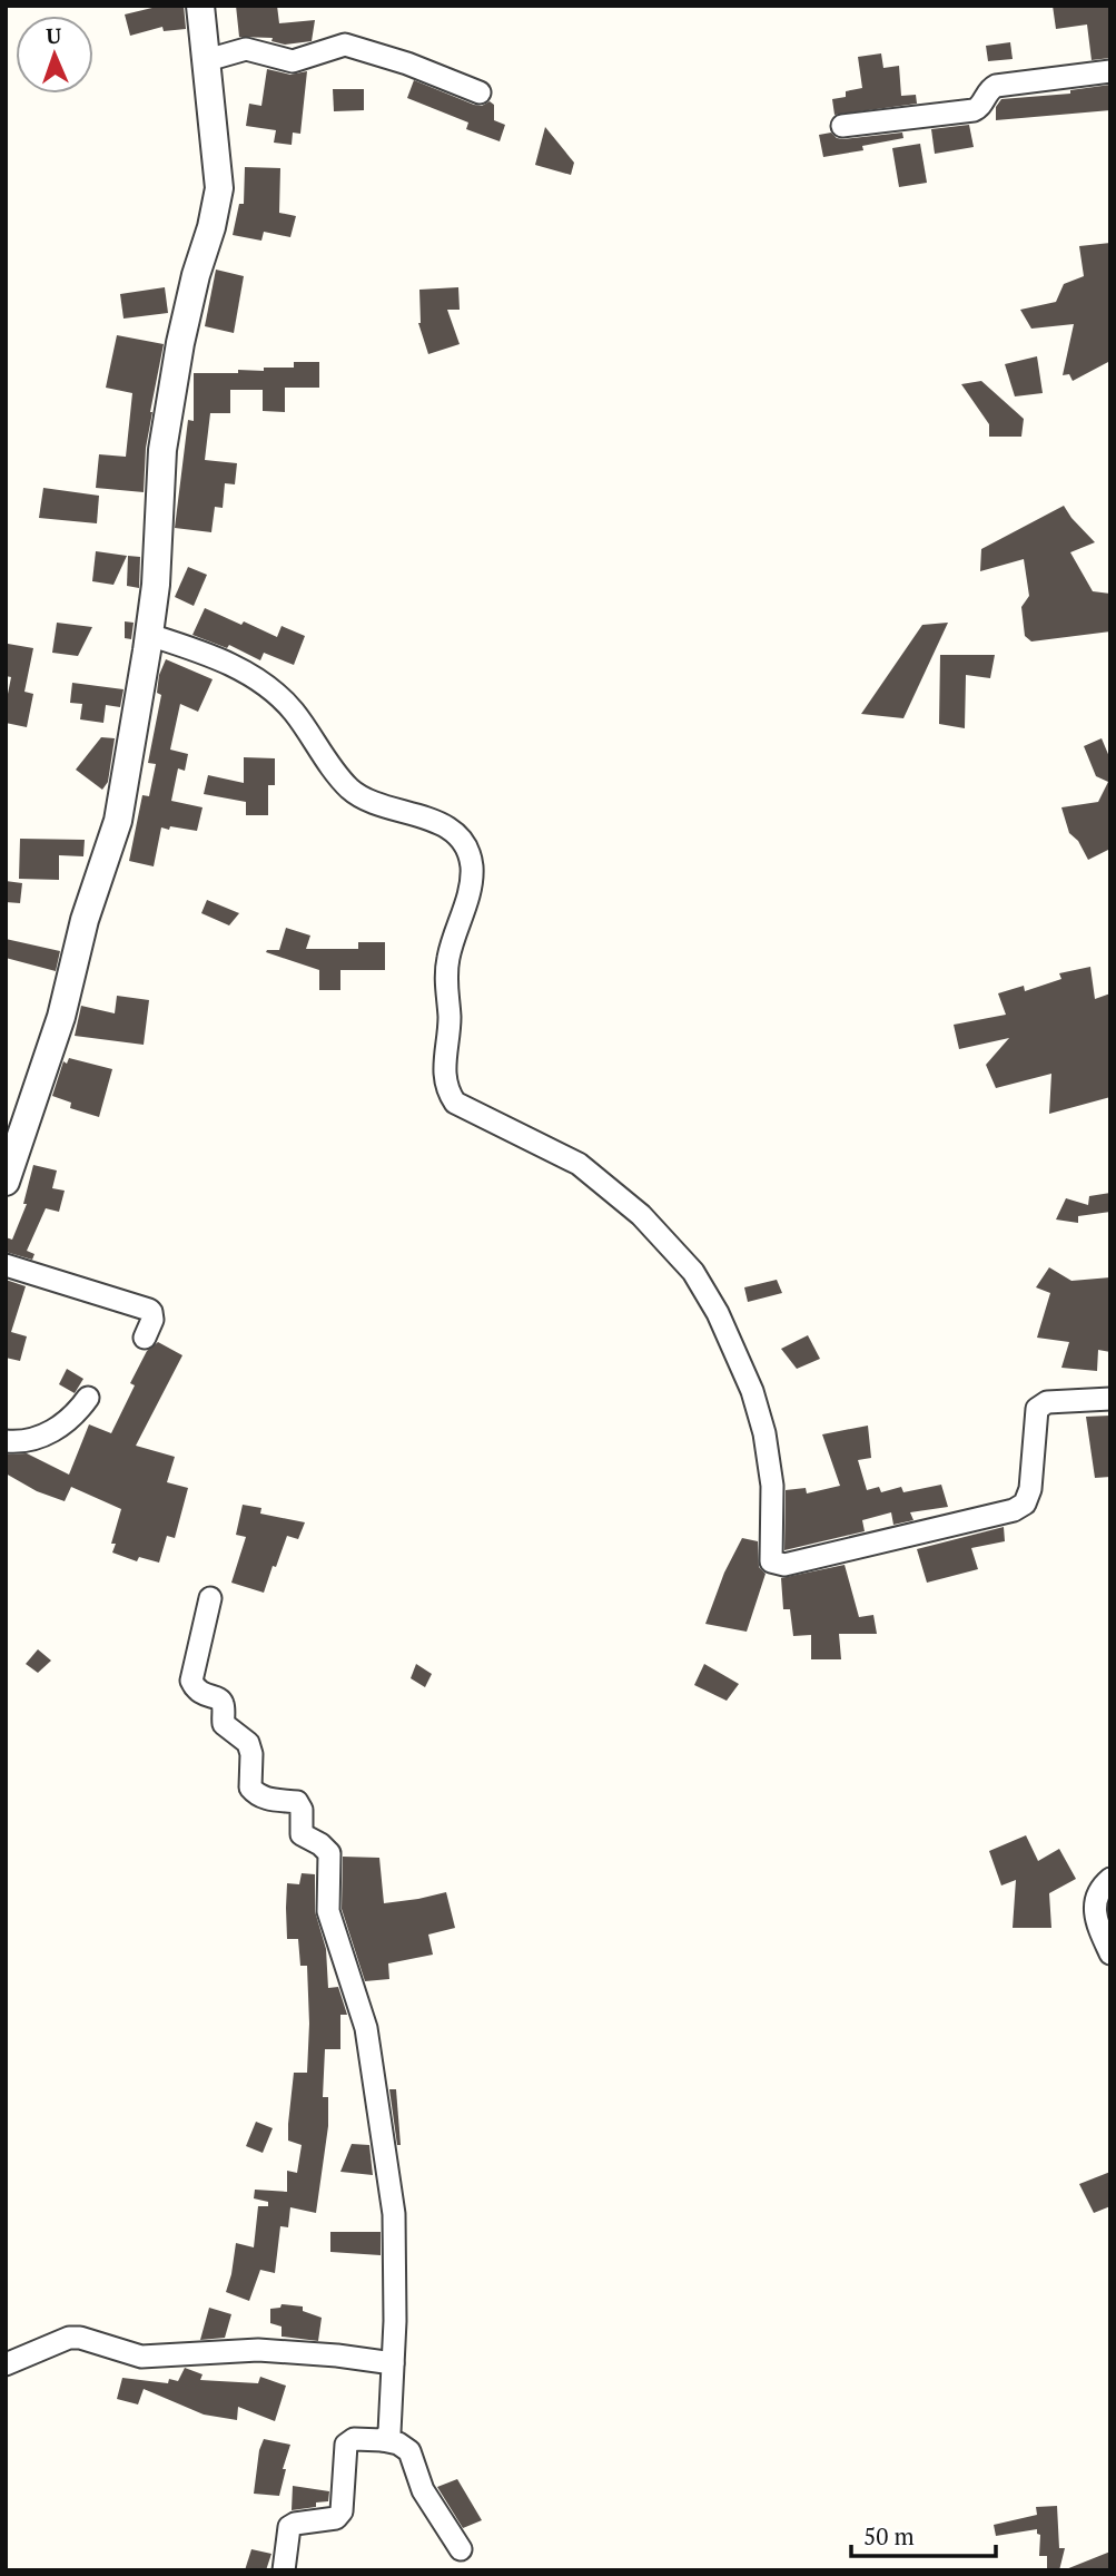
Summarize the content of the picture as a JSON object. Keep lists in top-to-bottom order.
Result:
{
  "scale_bar": "50 m",
  "north": "top"
}
